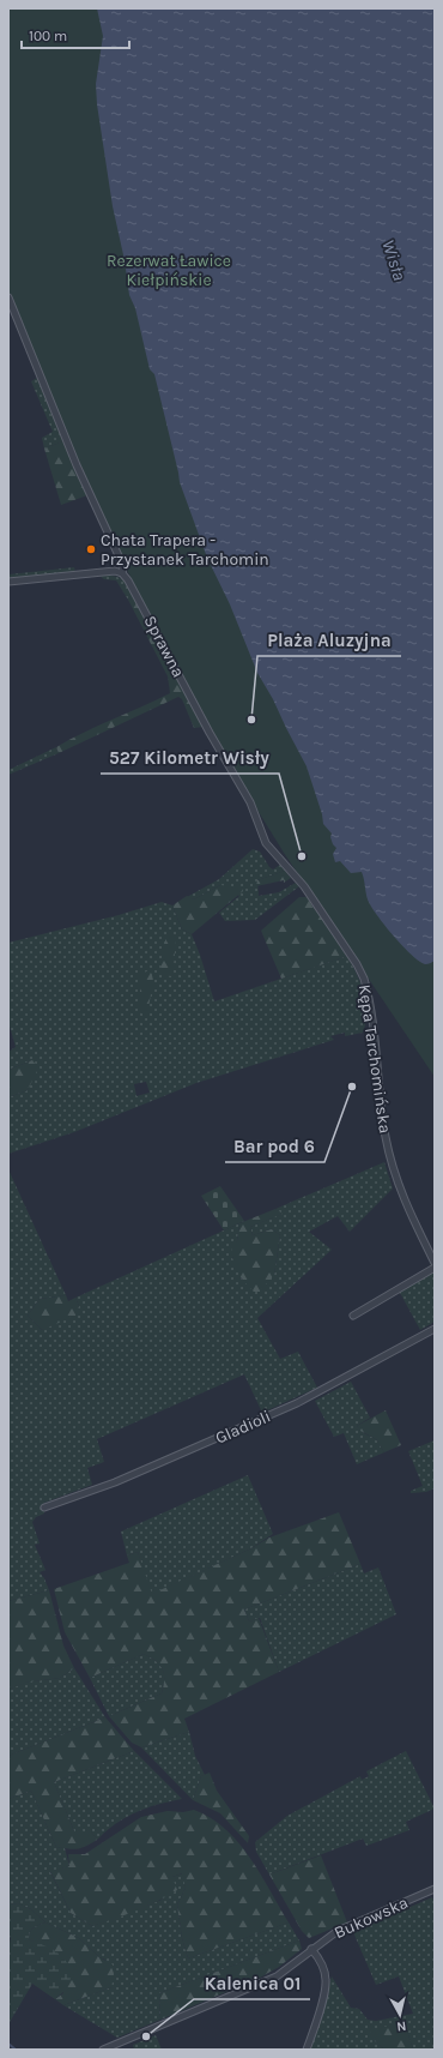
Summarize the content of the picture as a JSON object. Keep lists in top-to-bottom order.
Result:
{
  "streets": {
    "street": [
      "Sprawna",
      "Kępa Tarchomińska",
      "Gladioli",
      "Bukowska"
    ]
  },
  "crossings": [
    ["Sprawna", "Kępa Tarchomińska"]
  ],
  "water": ["Wisła"],
  "parks": ["Rezerwat Ławice Kiełpińskie"],
  "places": [
    "Chata Trapera - Przystanek Tarchomin",
    "Plaża Aluzyjna",
    "527 Kilometr Wisły",
    "Bar pod 6",
    "Kalenica 01"
  ],
  "scale_bar": "100 m",
  "north": "bottom"
}
